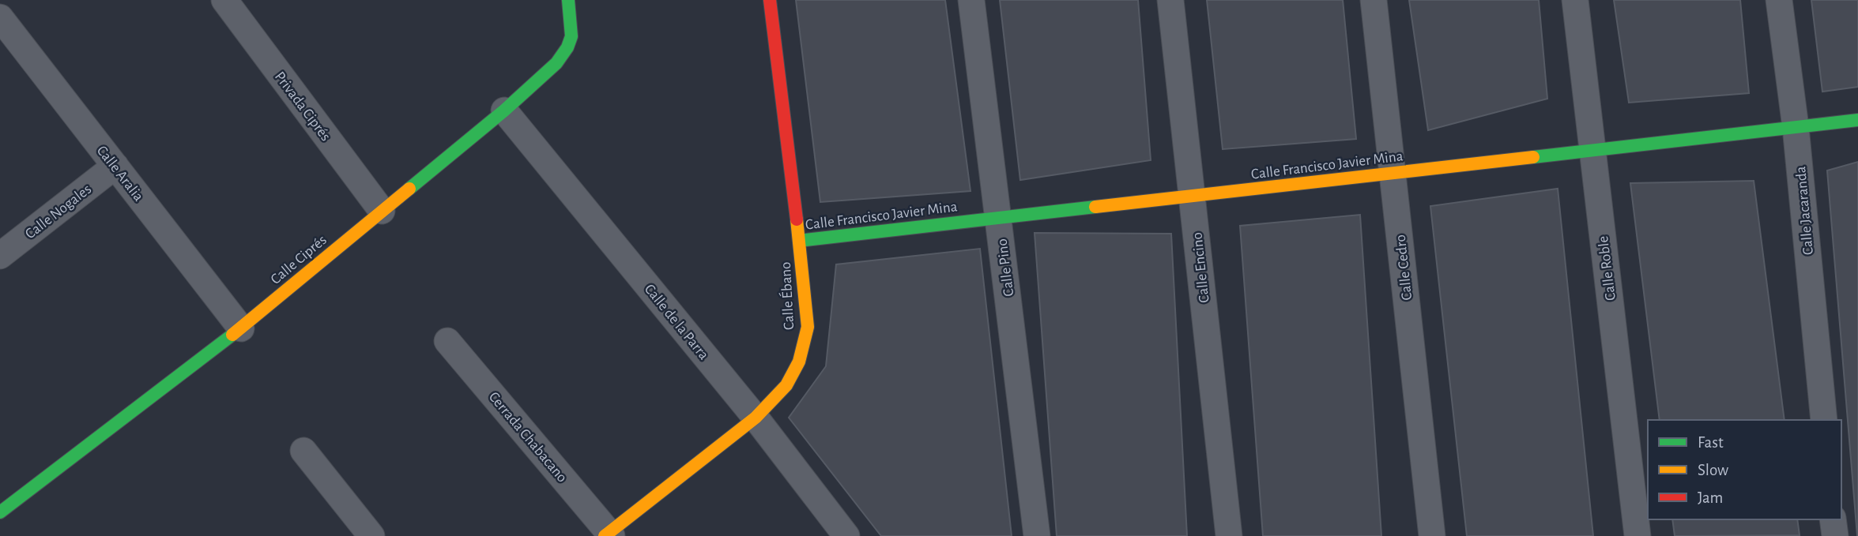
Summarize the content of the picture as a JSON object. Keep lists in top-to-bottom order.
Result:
{
  "streets": {
    "street": [
      "Privada Ciprés",
      "Calle Francisco Javier Mina",
      "Calle Aralia",
      "Calle Nogales",
      "Calle Jacaranda",
      "Calle Ciprés",
      "Calle Pino",
      "Calle Encino",
      "Calle Cedro",
      "Calle Roble",
      "Calle Ébano",
      "Calle de la Parra",
      "Cerrada Chabacano"
    ]
  },
  "crossings": [
    ["Privada Ciprés", "Calle Ciprés"],
    ["Calle Francisco Javier Mina", "Calle Jacaranda"],
    ["Calle Francisco Javier Mina", "Calle Pino"],
    ["Calle Francisco Javier Mina", "Calle Encino"],
    ["Calle Francisco Javier Mina", "Calle Cedro"],
    ["Calle Francisco Javier Mina", "Calle Roble"],
    ["Calle Francisco Javier Mina", "Calle Ébano"],
    ["Calle Aralia", "Calle Nogales"],
    ["Calle Aralia", "Calle Ciprés"],
    ["Calle Ciprés", "Calle de la Parra"],
    ["Calle Ébano", "Calle de la Parra"],
    ["Calle Ébano", "Cerrada Chabacano"]
  ],
  "legend": ["Fast", "Slow", "Jam"]
}
